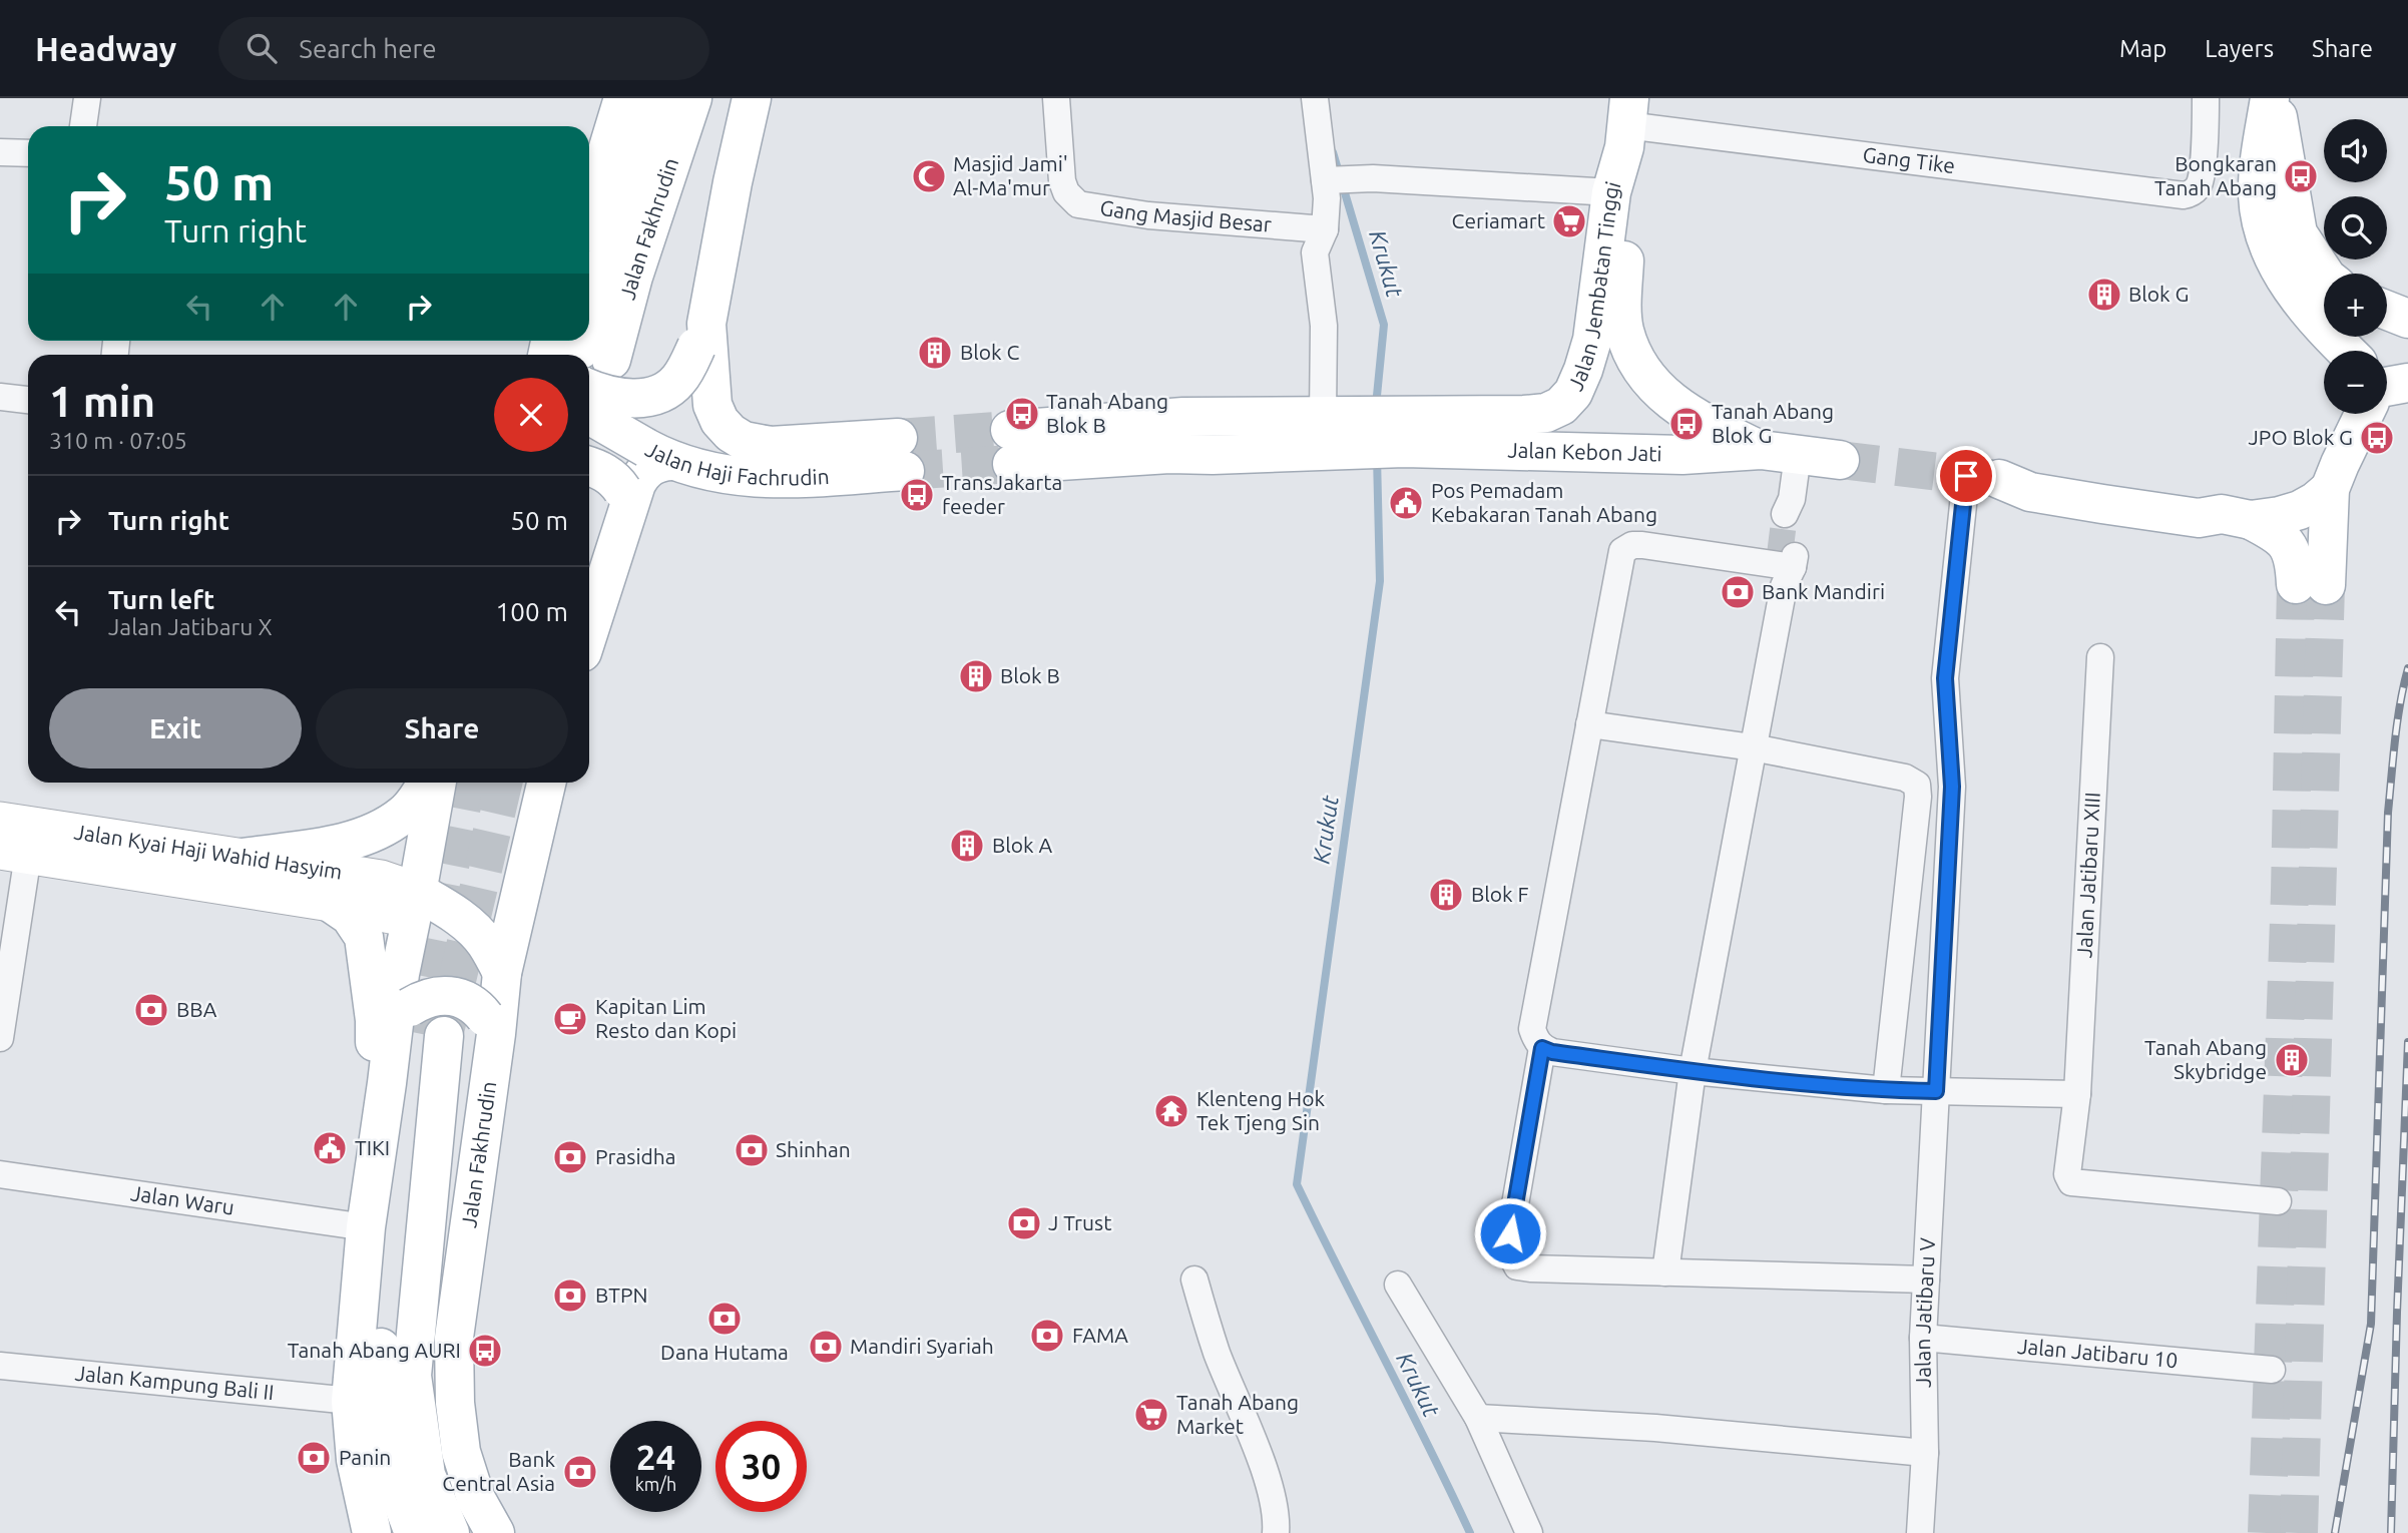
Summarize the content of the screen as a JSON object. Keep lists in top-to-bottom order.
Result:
{
  "streets": {
    "main road": [
      "Jalan Fakhrudin",
      "Jalan Jembatan Tinggi",
      "Jalan Kebon Jati",
      "Jalan Haji Fachrudin",
      "Jalan Kyai Haji Wahid Hasyim"
    ],
    "street": [
      "Gang Tike",
      "Gang Masjid Besar",
      "Jalan Jatibaru XIII",
      "Jalan Waru",
      "Jalan Jatibaru V",
      "Jalan Jatibaru 10",
      "Jalan Kampung Bali II"
    ]
  },
  "crossings": [
    ["Gang Tike", "Jalan Jembatan Tinggi"],
    ["Jalan Fakhrudin", "Jalan Kyai Haji Wahid Hasyim"],
    ["Jalan Fakhrudin", "Jalan Waru"],
    ["Jalan Fakhrudin", "Jalan Kampung Bali II"],
    ["Jalan Jembatan Tinggi", "Jalan Kebon Jati"],
    ["Jalan Jatibaru V", "Jalan Jatibaru 10"]
  ],
  "water": ["Krukut"],
  "places": {
    "mosque": ["Masjid Jami' Al-Ma'mur"],
    "bus stop": [
      "Bongkaran Tanah Abang",
      "Tanah Abang Blok B",
      "Tanah Abang Blok G",
      "JPO Blok G",
      "TransJakarta feeder",
      "Tanah Abang AURI"
    ],
    "supermarket": ["Ceriamart", "Tanah Abang Market"],
    "building": [
      "Blok G",
      "Blok C",
      "Blok B",
      "Blok A",
      "Blok F",
      "Tanah Abang Skybridge"
    ],
    "public building": ["Pos Pemadam Kebakaran Tanah Abang", "TIKI"],
    "bank": [
      "Bank Mandiri",
      "BBA",
      "Shinhan",
      "Prasidha",
      "J Trust",
      "BTPN",
      "Dana Hutama",
      "FAMA",
      "Mandiri Syariah",
      "Panin",
      "Bank Central Asia"
    ],
    "cafe": ["Kapitan Lim Resto dan Kopi"],
    "temple": ["Klenteng Hok Tek Tjeng Sin"]
  },
  "page": {
    "header": "Headway",
    "search": "Search here",
    "nav": ["Map", "Layers", "Share"],
    "map_buttons": ["+", "−"],
    "turn": ["50 m", "Turn right"],
    "heading": ["1 min", "310 m · 07:05"],
    "list": [
      {
        "name": "Turn right",
        "value": "50 m"
      },
      {
        "name": "Turn left",
        "note": "Jalan Jatibaru X",
        "value": "100 m"
      }
    ],
    "buttons": ["Exit", "Share"],
    "speed": "24 km/h",
    "limit": "30"
  }
}
